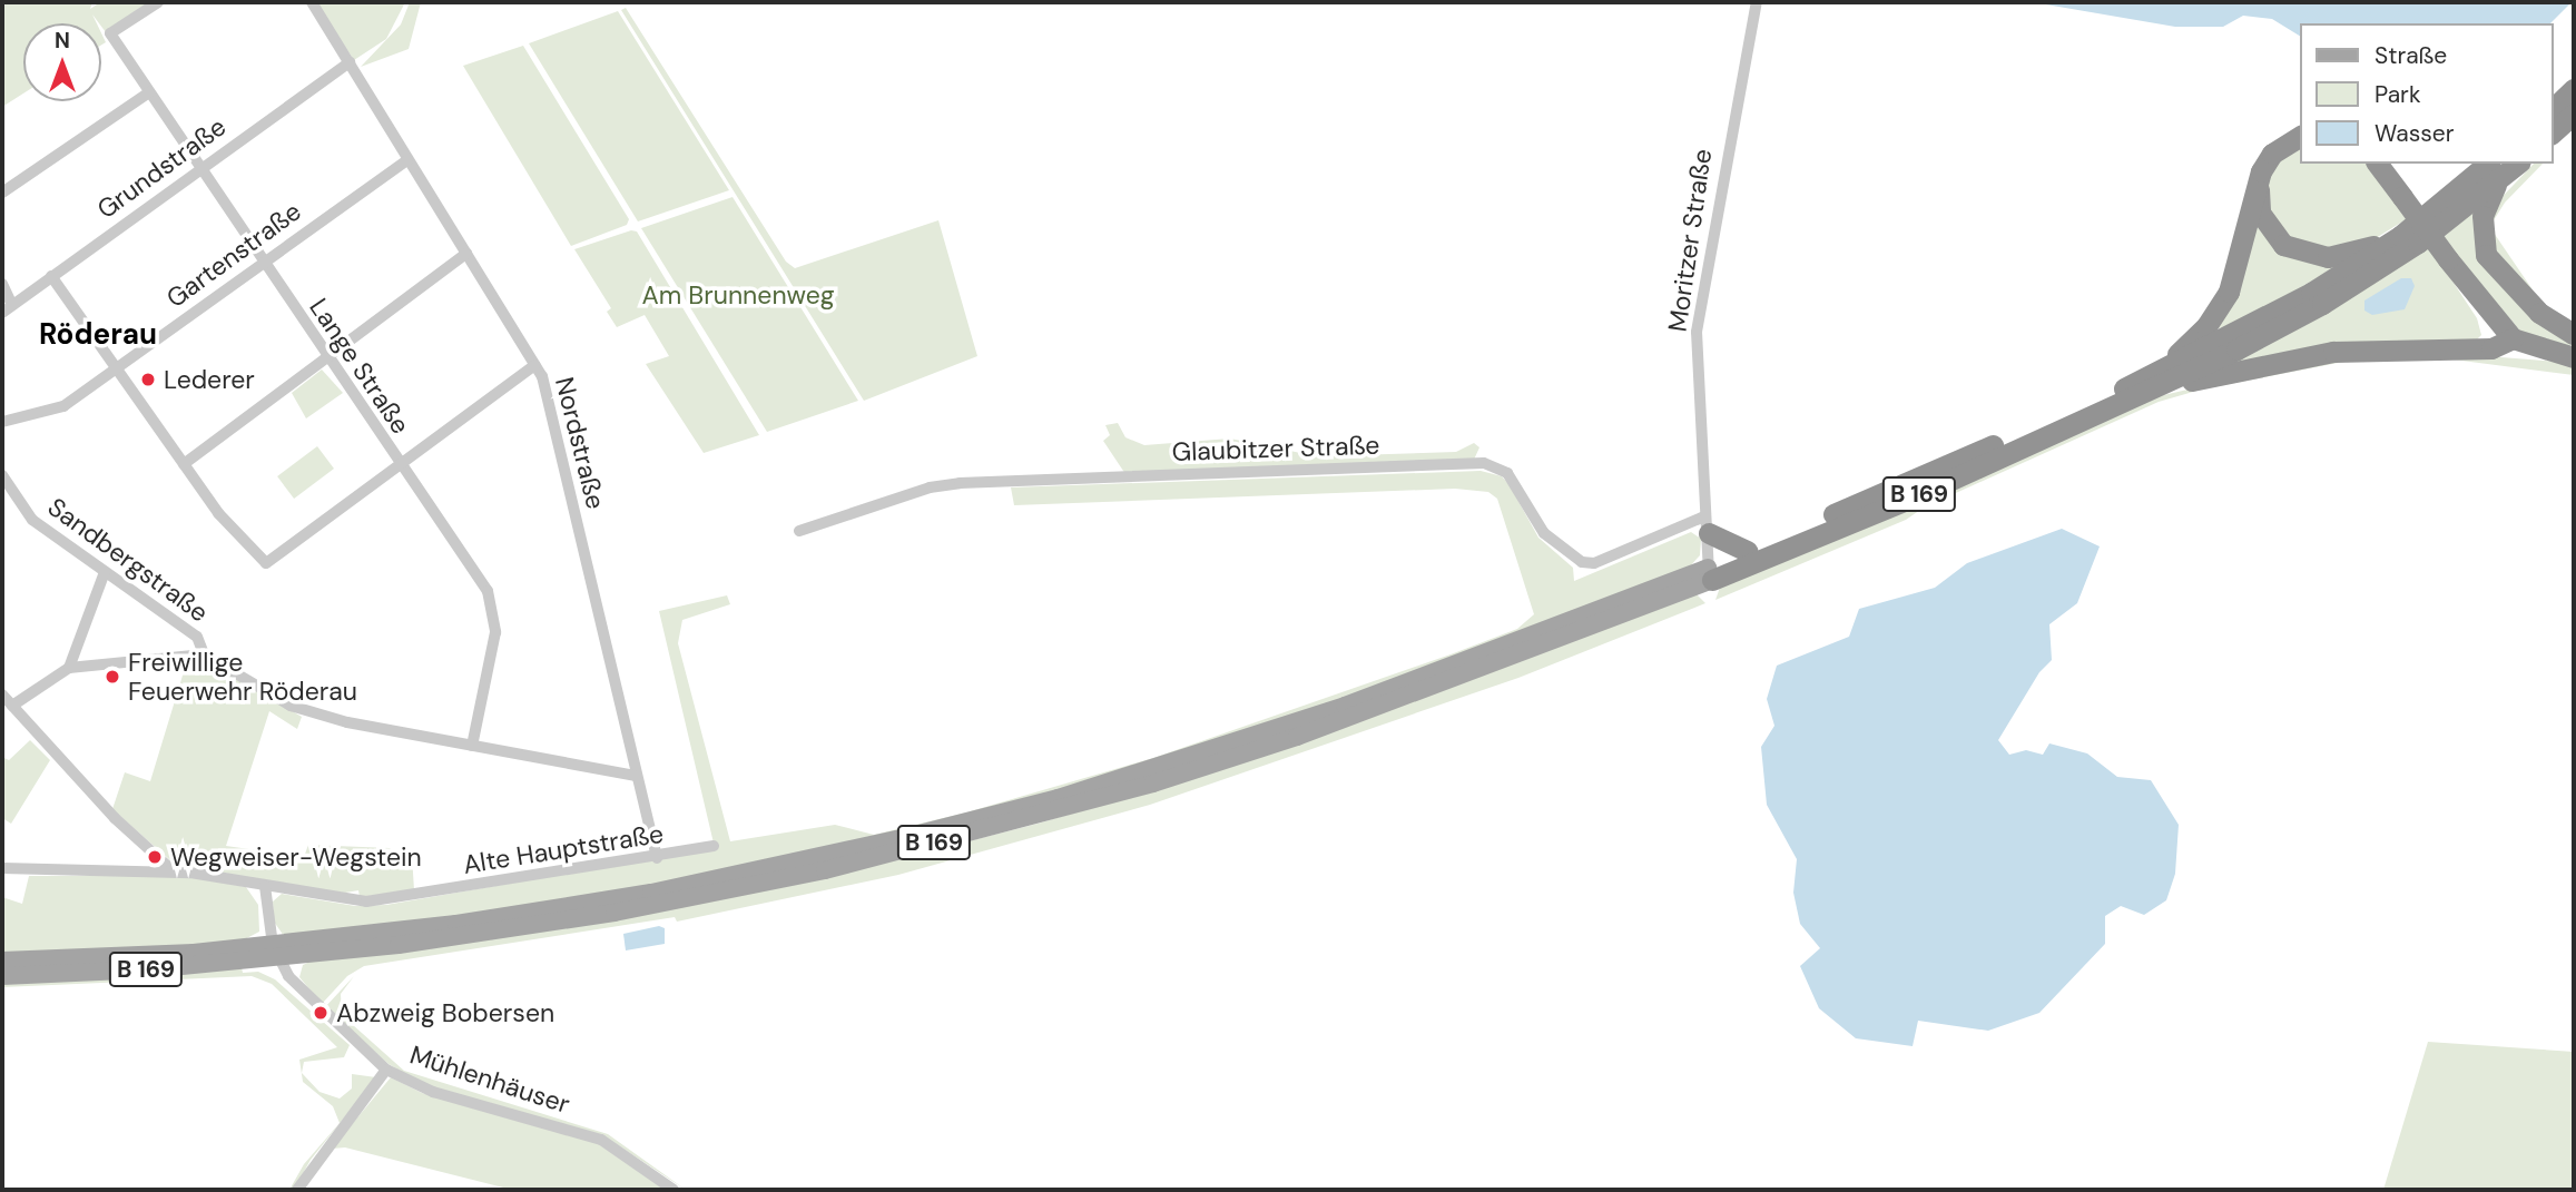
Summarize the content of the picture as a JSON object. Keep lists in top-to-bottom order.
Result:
{
  "streets": {
    "highway": ["B 169"],
    "street": [
      "Grundstraße",
      "Moritzer Straße",
      "Gartenstraße",
      "Lange Straße",
      "Nordstraße",
      "Glaubitzer Straße",
      "Sandbergstraße",
      "Alte Hauptstraße",
      "Mühlenhäuser"
    ]
  },
  "crossings": [
    ["Grundstraße", "Lange Straße"],
    ["Grundstraße", "Nordstraße"],
    ["Moritzer Straße", "Glaubitzer Straße"],
    ["Moritzer Straße", "B 169"],
    ["Gartenstraße", "Lange Straße"],
    ["Gartenstraße", "Nordstraße"],
    ["Lange Straße", "Sandbergstraße"],
    ["Nordstraße", "Sandbergstraße"],
    ["Nordstraße", "Alte Hauptstraße"],
    ["B 169", "Mühlenhäuser"]
  ],
  "districts": ["Röderau"],
  "parks": ["Am Brunnenweg"],
  "places": [
    "Lederer",
    "Freiwillige Feuerwehr Röderau",
    "Wegweiser-Wegstein",
    "Abzweig Bobersen"
  ],
  "legend": ["Straße", "Park", "Wasser"],
  "north": "top"
}
